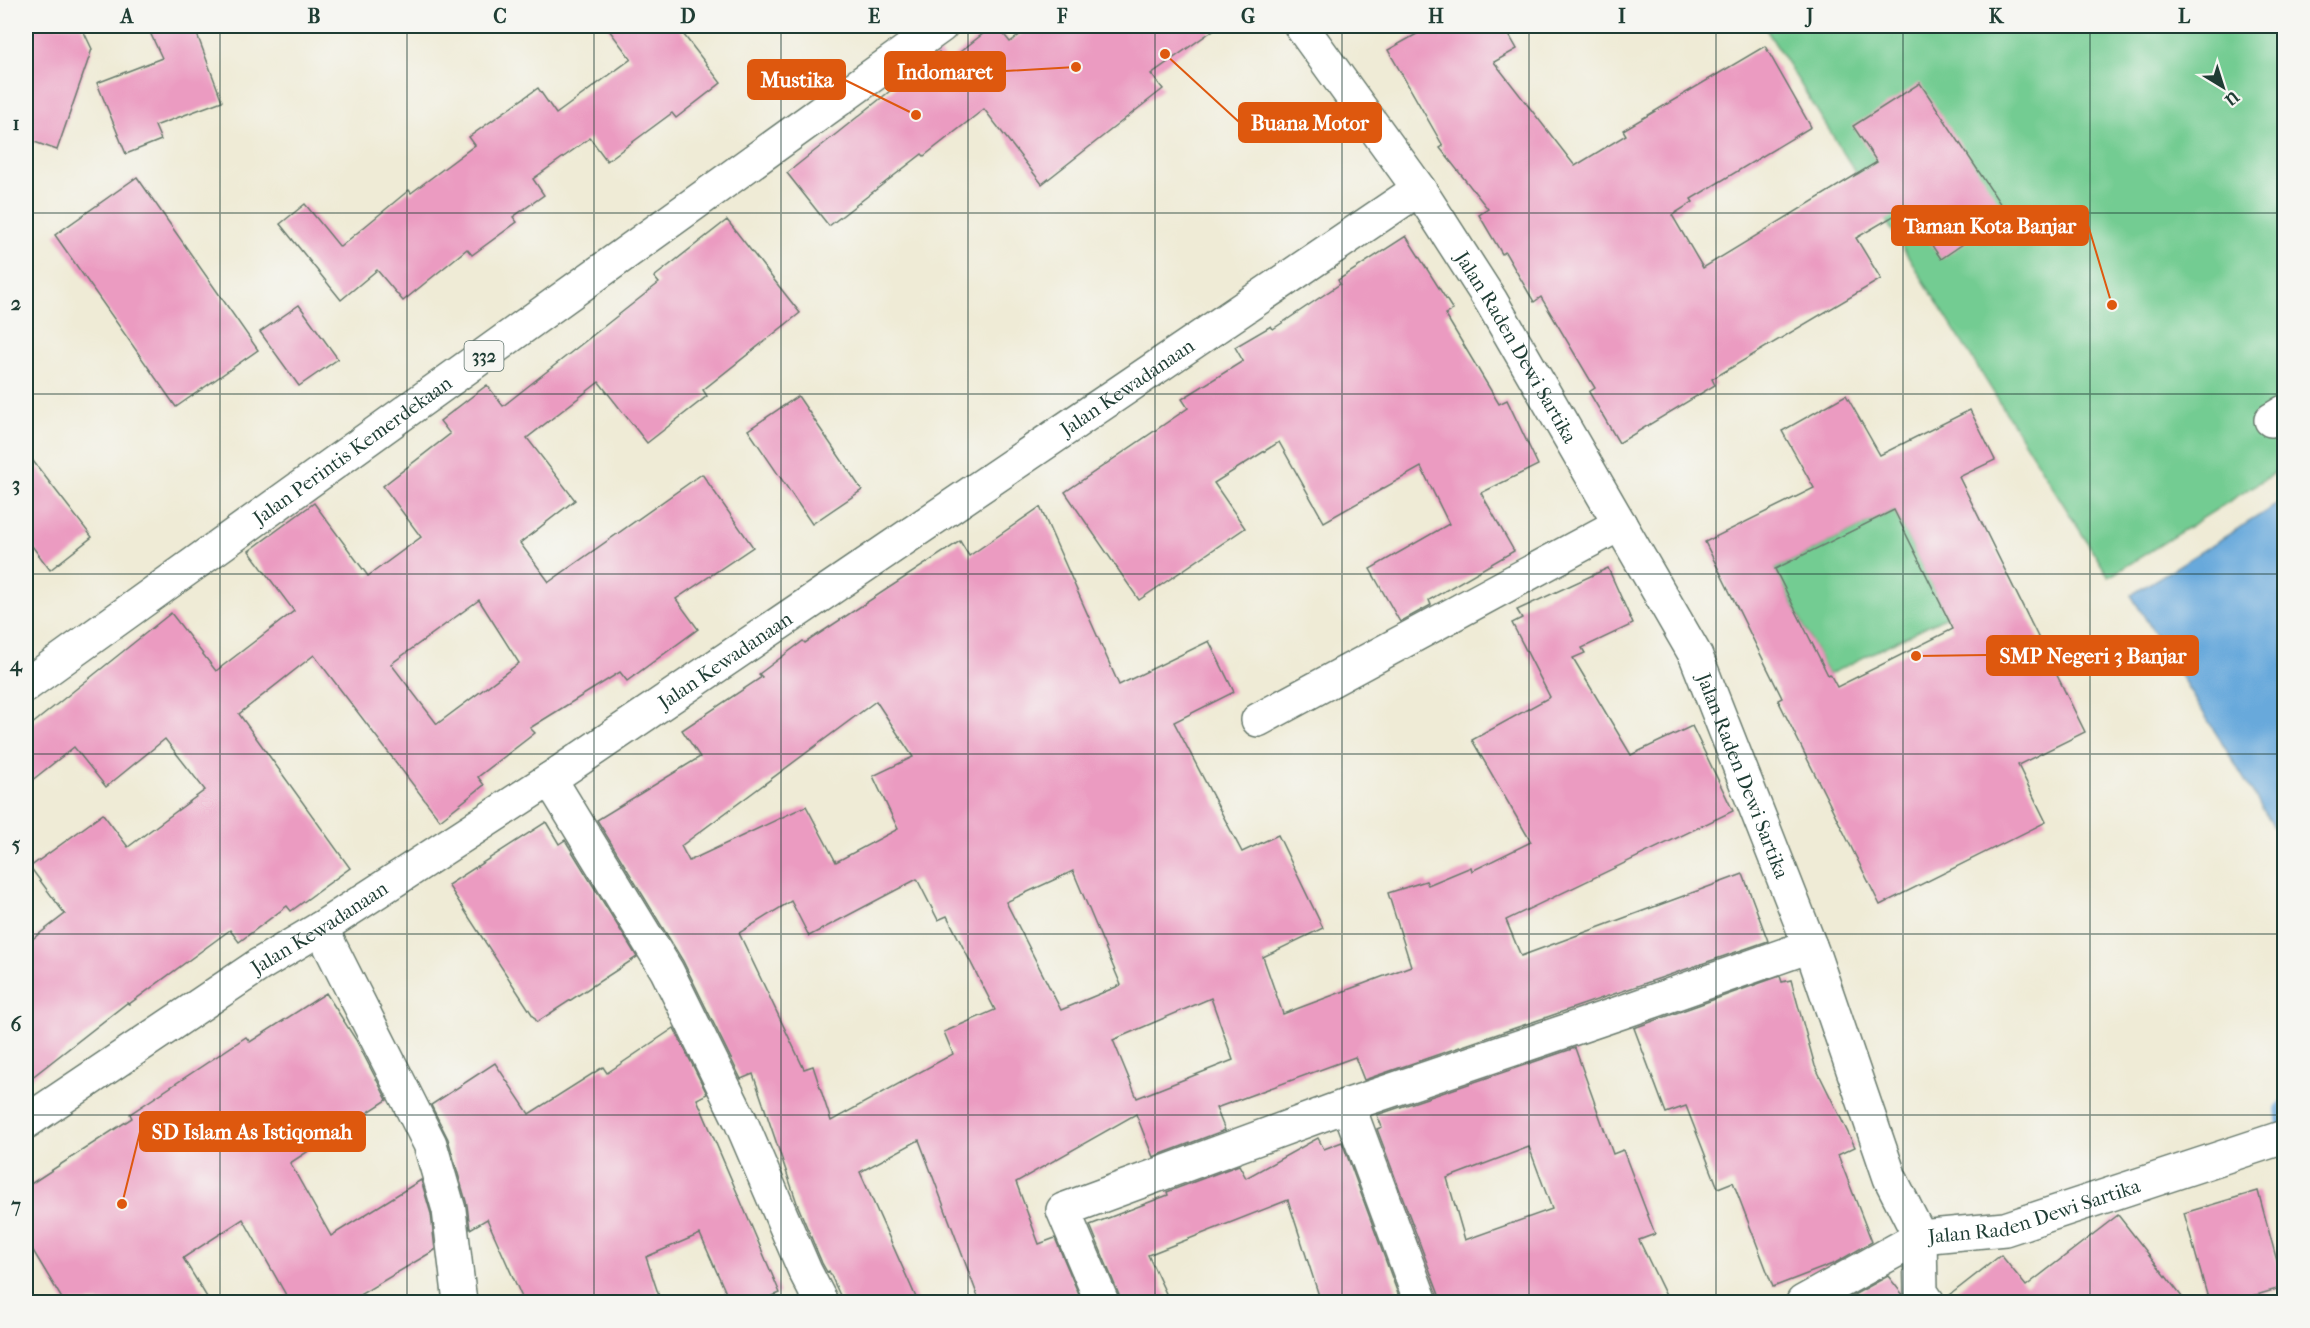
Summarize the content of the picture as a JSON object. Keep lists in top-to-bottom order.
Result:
{
  "streets": {
    "street": [
      "Jalan Raden Dewi Sartika",
      "332",
      "Jalan Kewadanaan",
      "Jalan Perintis Kemerdekaan"
    ]
  },
  "crossings": [
    ["Jalan Raden Dewi Sartika", "Jalan Kewadanaan"]
  ],
  "places": [
    "Buana Motor",
    "Indomaret",
    "Mustika",
    "Taman Kota Banjar",
    "SMP Negeri 3 Banjar",
    "SD Islam As Istiqomah"
  ],
  "north": "bottom right",
  "grid": {
    "columns": [
      "A",
      "B",
      "C",
      "D",
      "E",
      "F",
      "G",
      "H",
      "I",
      "J",
      "K",
      "L"
    ],
    "rows": [
      "1",
      "2",
      "3",
      "4",
      "5",
      "6",
      "7"
    ]
  }
}
